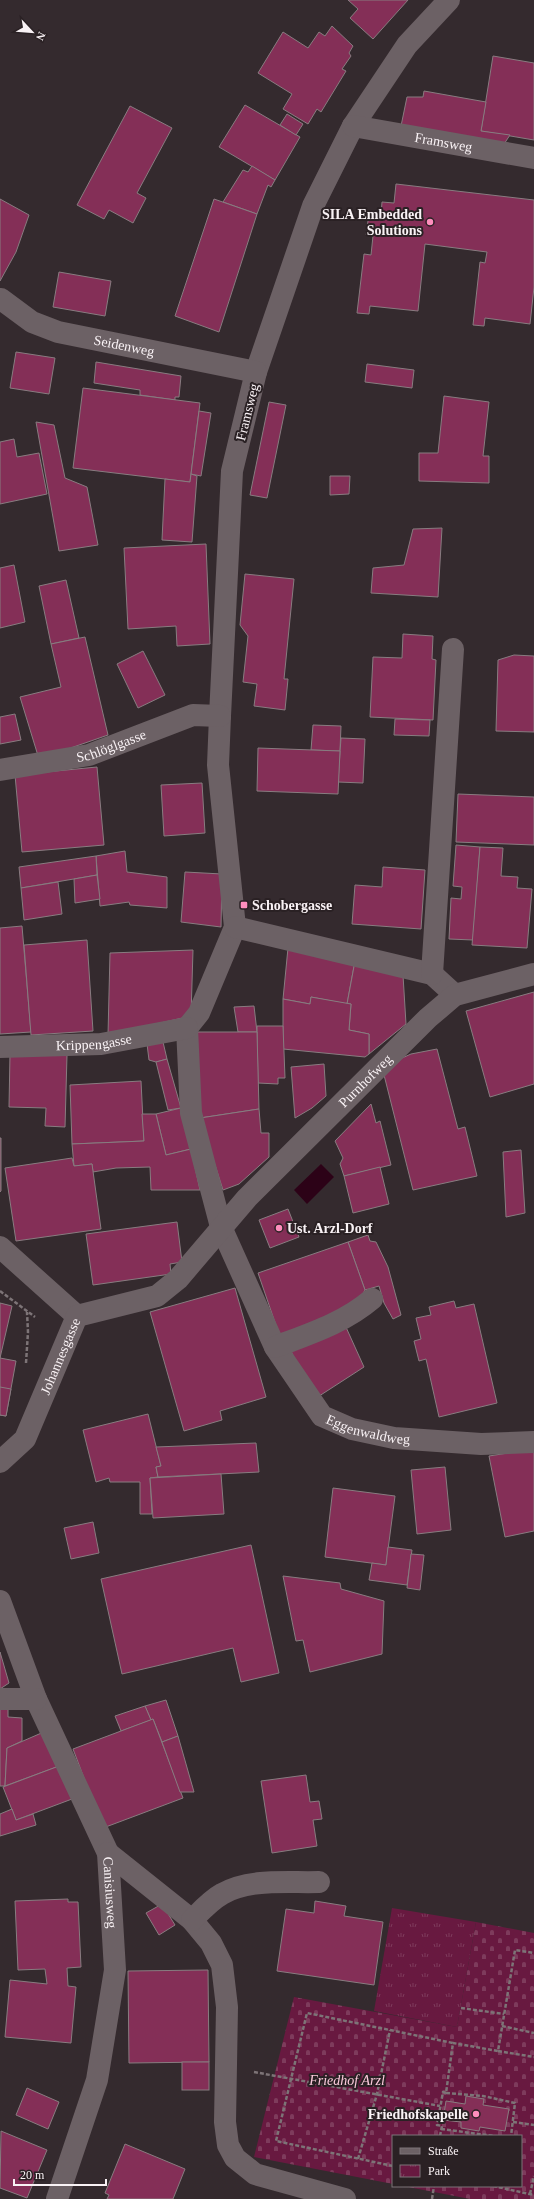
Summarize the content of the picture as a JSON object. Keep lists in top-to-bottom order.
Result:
{
  "streets": {
    "street": [
      "Framsweg",
      "Seidenweg",
      "Schlöglgasse",
      "Krippengasse",
      "Purnhofweg",
      "Johannesgasse",
      "Eggenwaldweg",
      "Canisiusweg"
    ]
  },
  "crossings": [
    ["Framsweg", "Seidenweg"],
    ["Framsweg", "Schlöglgasse"],
    ["Purnhofweg", "Johannesgasse"],
    ["Purnhofweg", "Eggenwaldweg"],
    ["Johannesgasse", "Eggenwaldweg"]
  ],
  "parks": ["Friedhof Arzl"],
  "places": {
    "other": ["SILA Embedded Solutions", "Ust. Arzl-Dorf", "Friedhofskapelle"],
    "transit": ["Schobergasse"]
  },
  "legend": ["Straße", "Park"],
  "scale_bar": "20 m",
  "north": "bottom right"
}
